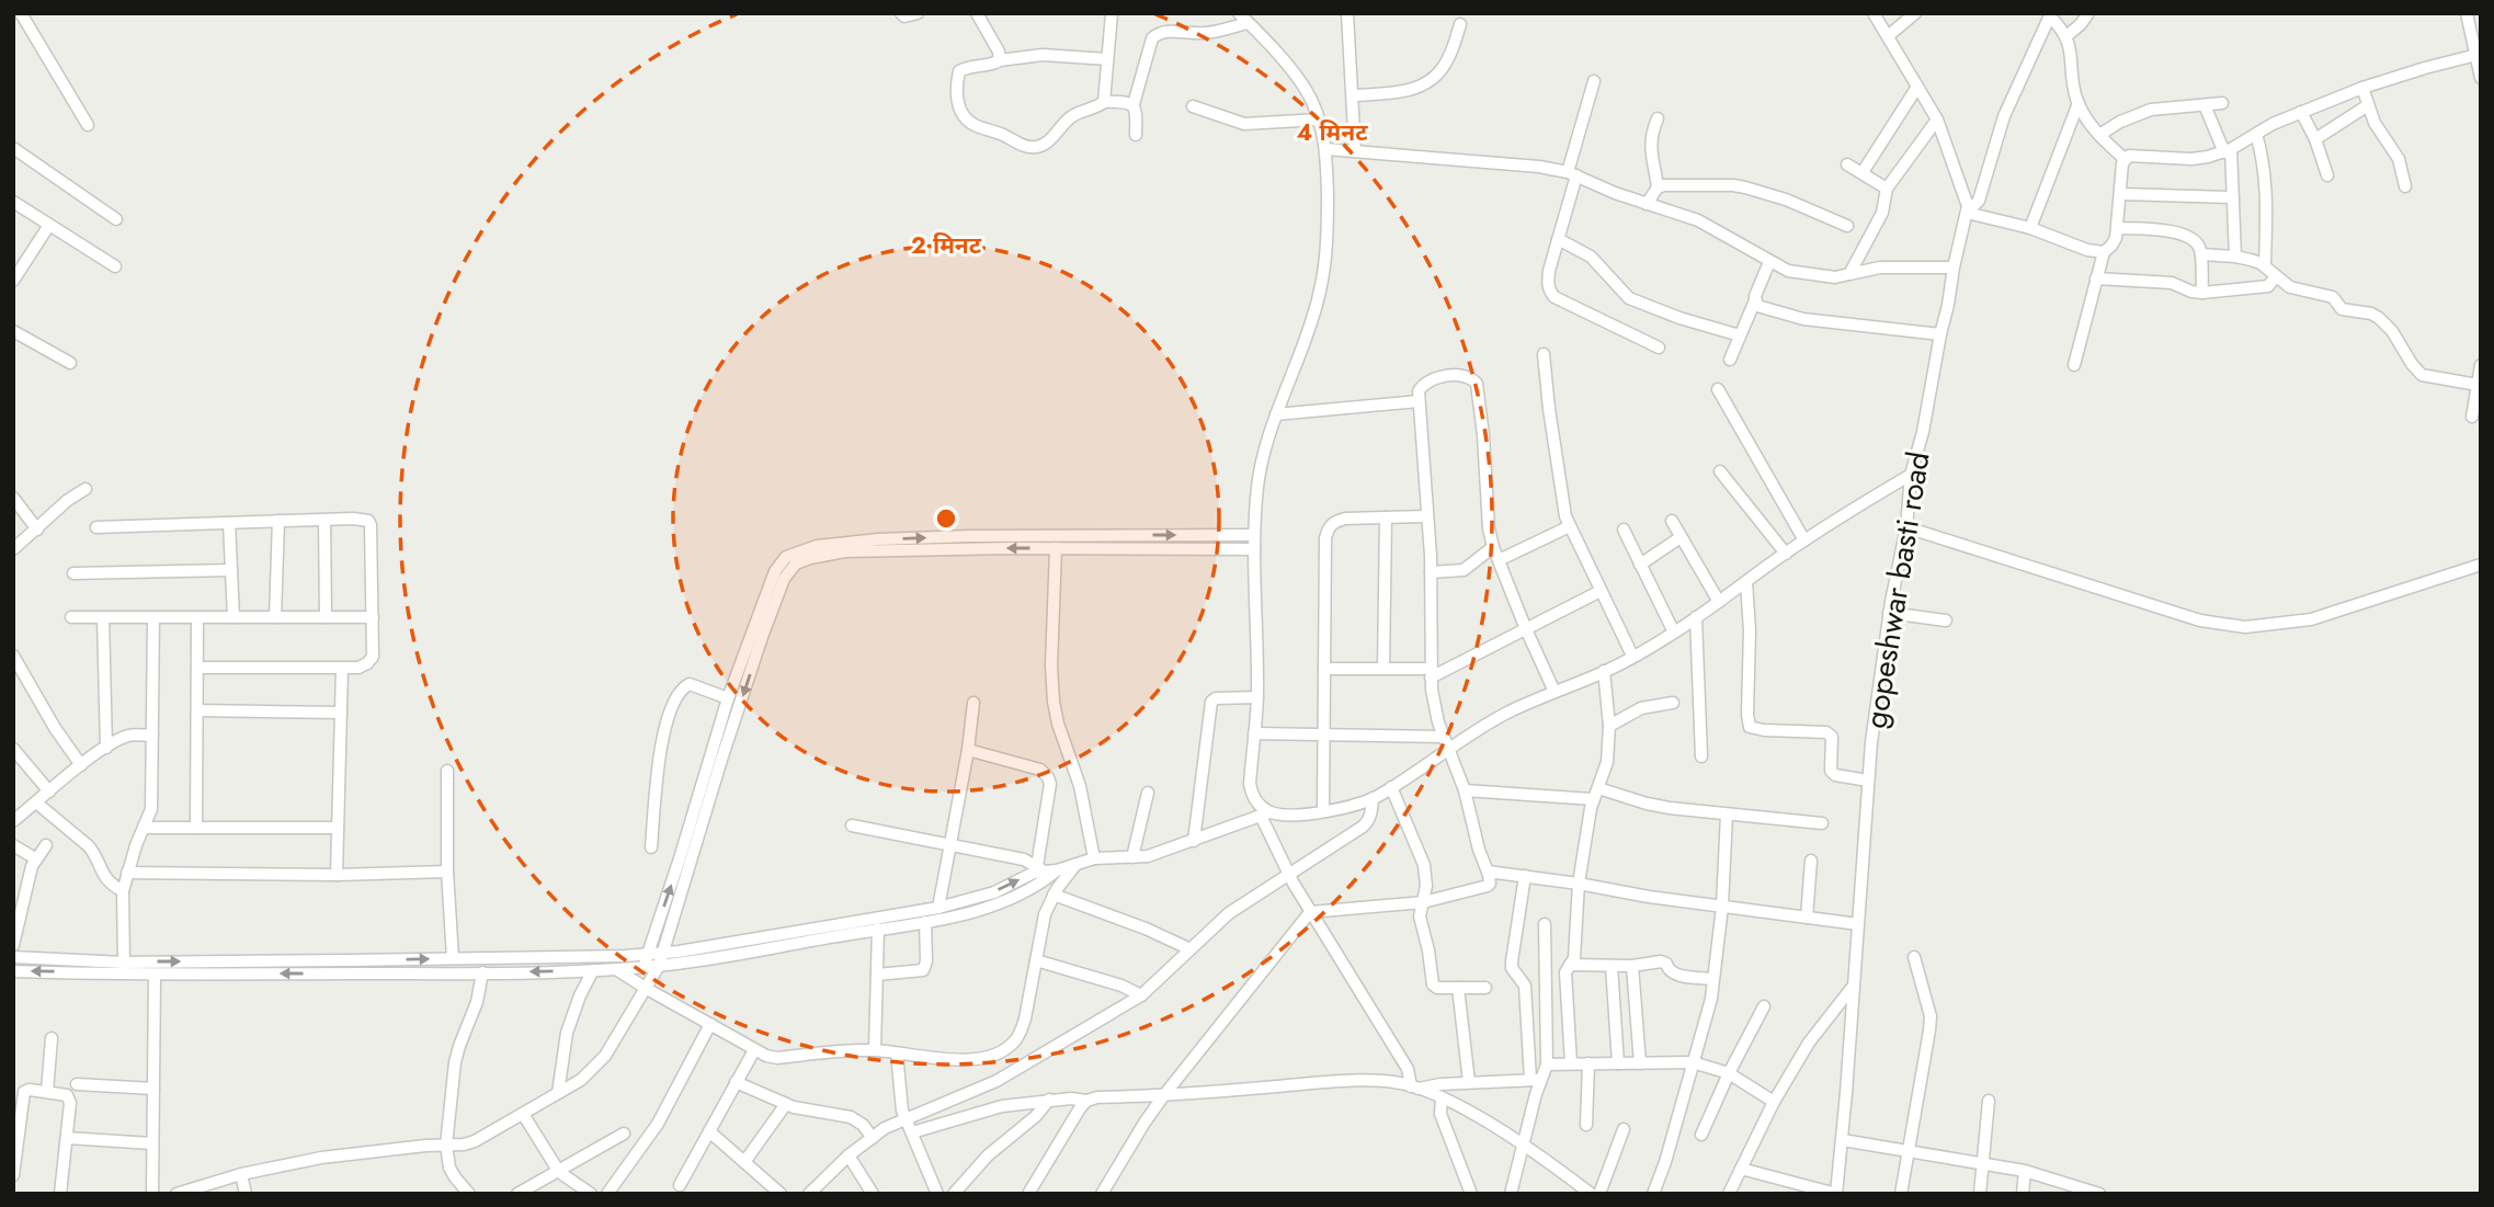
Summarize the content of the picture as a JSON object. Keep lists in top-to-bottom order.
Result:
{
  "streets": {
    "street": ["gopeshwar basti road"]
  },
  "rings": ["4 मिनट", "2 मिनट"]
}
